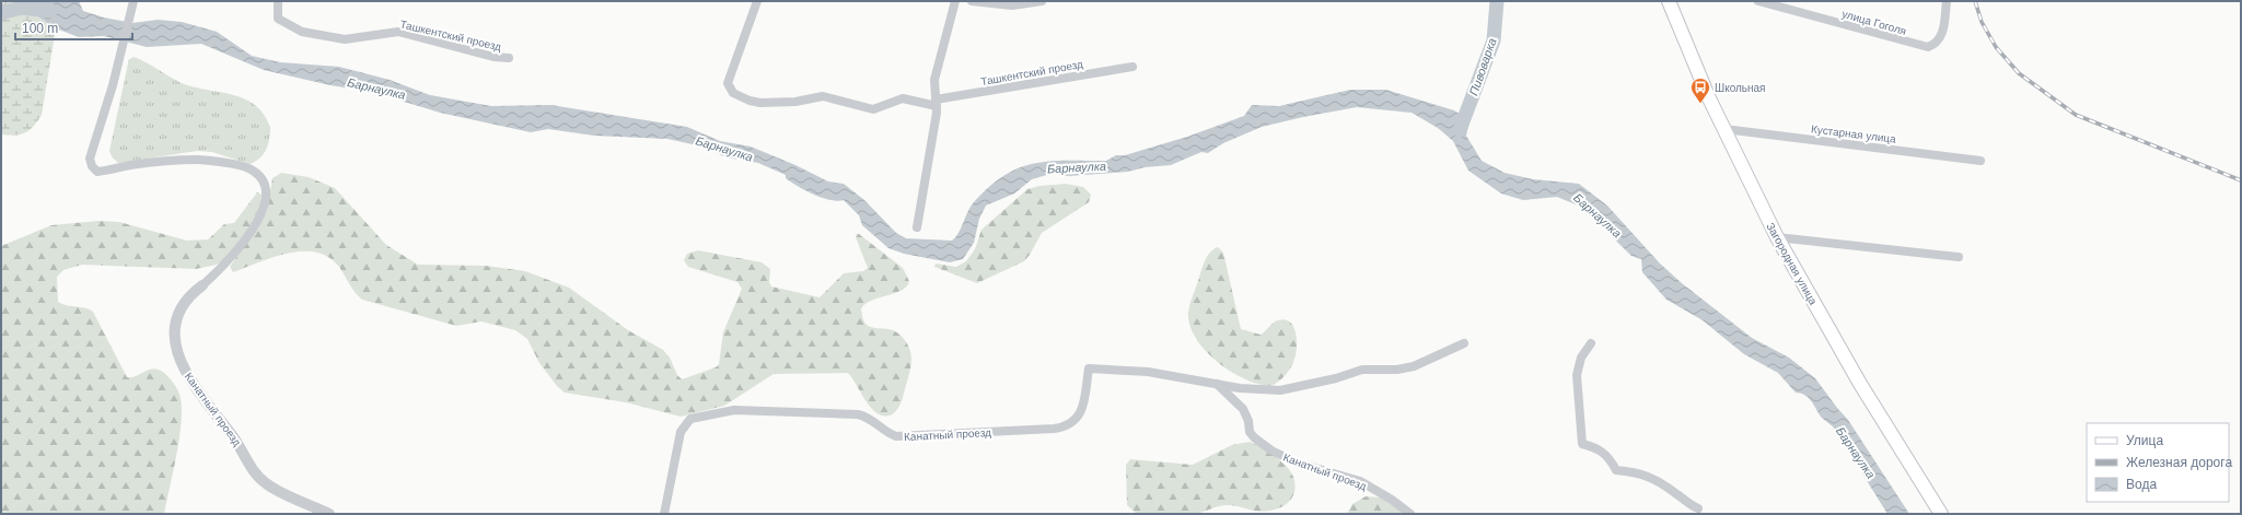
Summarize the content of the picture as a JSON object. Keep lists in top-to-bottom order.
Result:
{
  "streets": {
    "main road": ["Загородная улица"],
    "street": [
      "улица Гоголя",
      "Ташкентский проезд",
      "Кустарная улица",
      "Канатный проезд"
    ]
  },
  "crossings": [
    ["Кустарная улица", "Загородная улица"]
  ],
  "water": ["Пивоварка", "Барнаулка"],
  "places": {
    "bus stop": ["Школьная"]
  },
  "legend": ["Улица", "Железная дорога", "Вода"],
  "scale_bar": "100 m"
}
